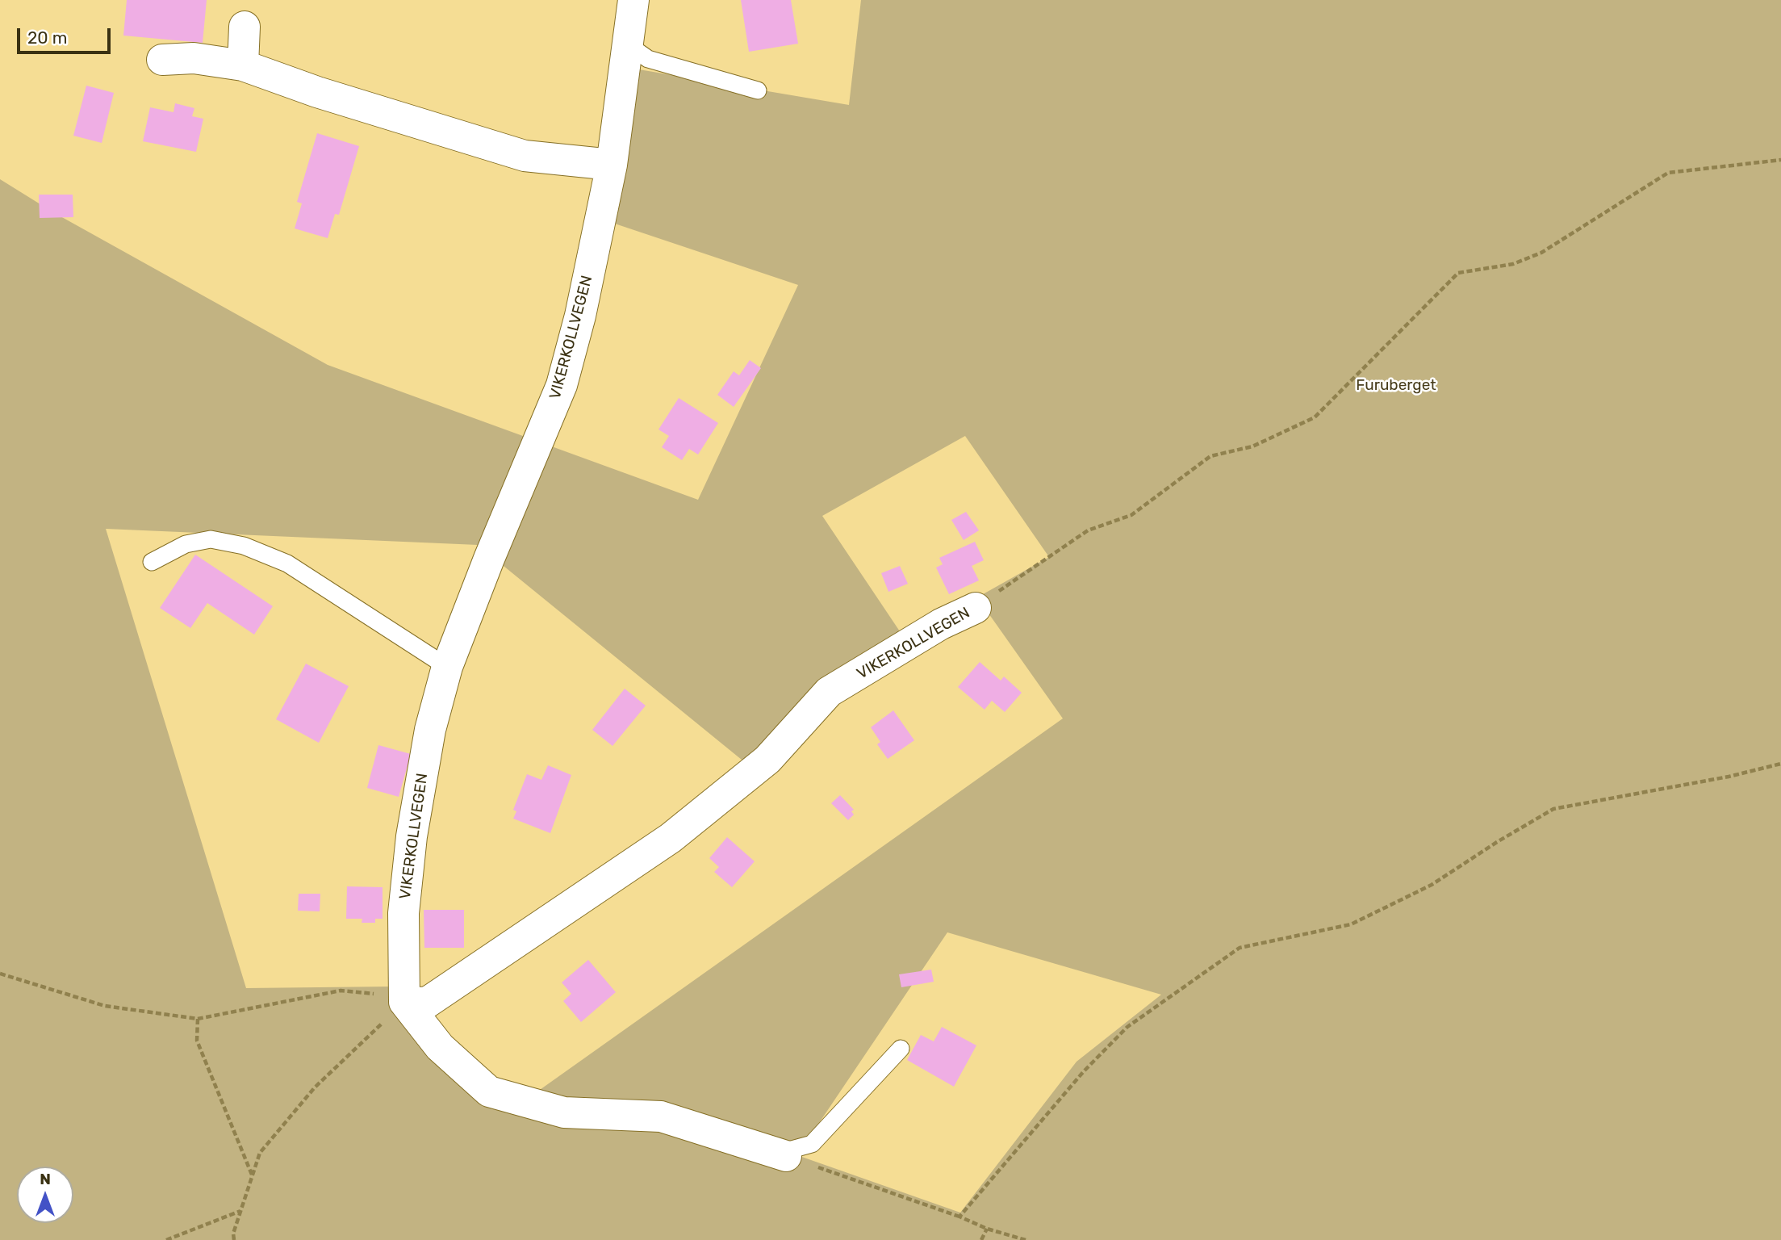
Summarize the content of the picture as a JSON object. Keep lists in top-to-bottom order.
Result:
{
  "streets": {
    "street": ["VIKERKOLLVEGEN"]
  },
  "parks": ["Furuberget"],
  "scale_bar": "20 m",
  "north": "top"
}
